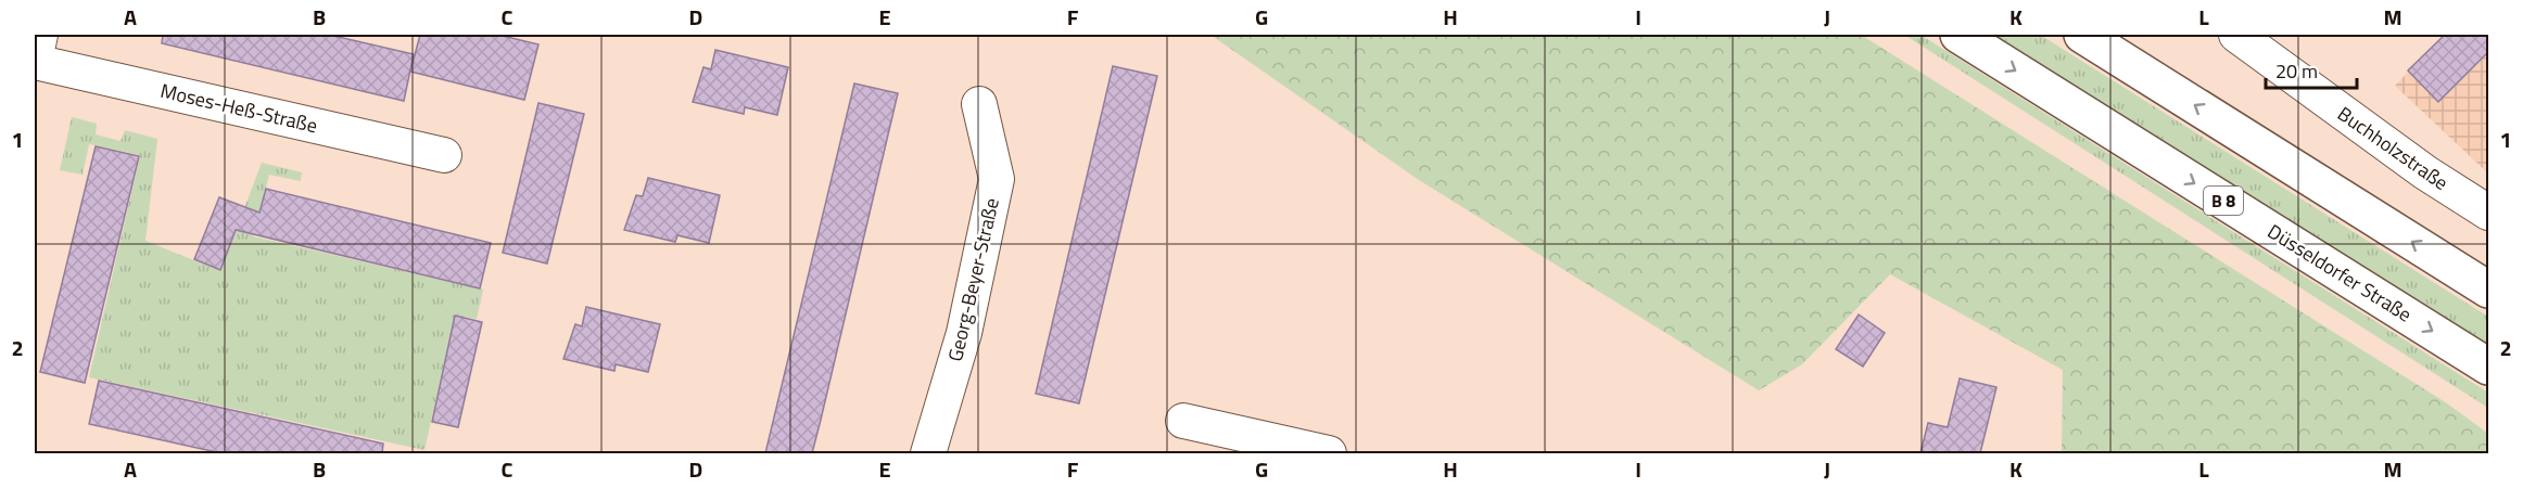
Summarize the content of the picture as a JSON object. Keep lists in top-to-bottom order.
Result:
{
  "streets": {
    "main road": ["B 8", "Düsseldorfer Straße"],
    "street": ["Moses-Heß-Straße", "Buchholzstraße", "Georg-Beyer-Straße"]
  },
  "scale_bar": "20 m",
  "grid": {
    "columns": [
      "A",
      "B",
      "C",
      "D",
      "E",
      "F",
      "G",
      "H",
      "I",
      "J",
      "K",
      "L",
      "M"
    ],
    "rows": ["1", "2"]
  }
}
